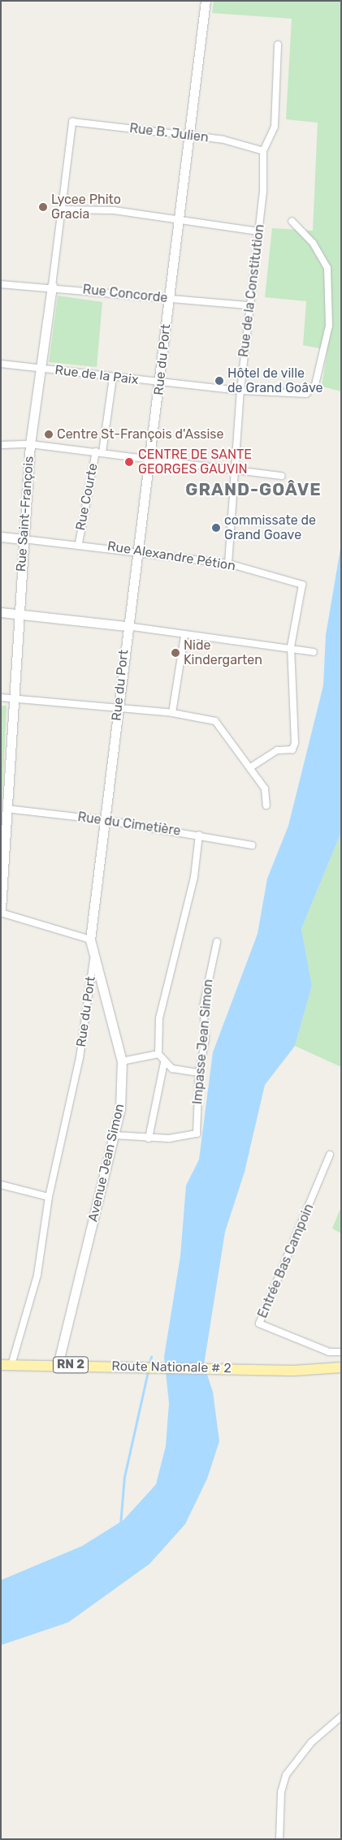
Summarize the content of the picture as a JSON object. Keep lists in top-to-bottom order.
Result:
{
  "streets": {
    "main road": ["RN 2", "Route Nationale # 2"],
    "street": [
      "Rue B. Julien",
      "Rue de la Constitution",
      "Rue Concorde",
      "Rue du Port",
      "Rue de la Paix",
      "Rue Courte",
      "Rue Saint-François",
      "Rue Alexandre Pétion",
      "Rue du Cimetière",
      "Impasse Jean Simon",
      "Avenue Jean Simon",
      "Entrée Bas Campoin"
    ]
  },
  "crossings": [
    ["Rue B. Julien", "Rue de la Constitution"],
    ["Rue B. Julien", "Rue du Port"],
    ["Rue B. Julien", "Rue Saint-François"],
    ["Rue de la Constitution", "Rue Concorde"],
    ["Rue de la Constitution", "Rue de la Paix"],
    ["Rue de la Constitution", "Rue Alexandre Pétion"],
    ["Rue Concorde", "Rue du Port"],
    ["Rue Concorde", "Rue Saint-François"],
    ["Rue du Port", "Rue de la Paix"],
    ["Rue du Port", "Rue Alexandre Pétion"],
    ["Rue du Port", "Rue du Cimetière"],
    ["Rue du Port", "Avenue Jean Simon"],
    ["Rue du Port", "Route Nationale # 2"],
    ["Rue de la Paix", "Rue Courte"],
    ["Rue de la Paix", "Rue Saint-François"],
    ["Rue Courte", "Rue Alexandre Pétion"],
    ["Rue Saint-François", "Rue Alexandre Pétion"],
    ["Rue Saint-François", "Rue du Cimetière"],
    ["Impasse Jean Simon", "Avenue Jean Simon"],
    ["Avenue Jean Simon", "Route Nationale # 2"]
  ],
  "districts": ["GRAND-GOÂVE"],
  "places": [
    "Lycee Phito Gracia",
    "Hôtel de ville de Grand Goâve",
    "Centre St-François d'Assise",
    "CENTRE DE SANTE GEORGES GAUVIN",
    "commissate de Grand Goave",
    "Nide Kindergarten"
  ]
}
